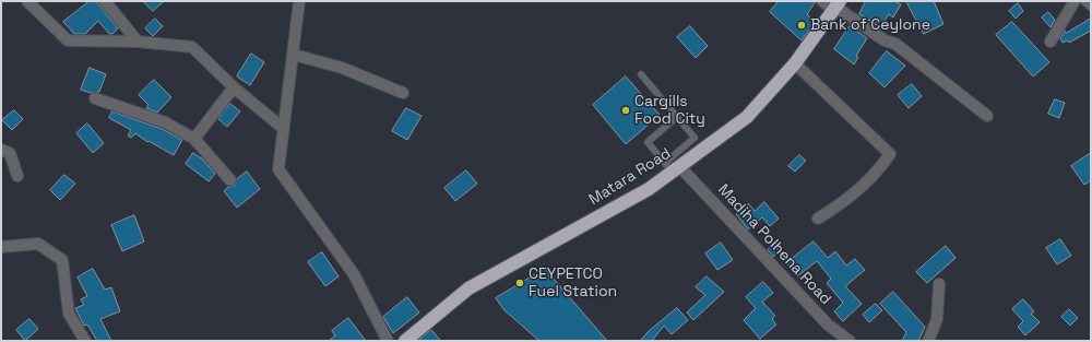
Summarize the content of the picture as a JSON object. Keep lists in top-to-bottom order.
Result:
{
  "streets": {
    "highway": ["Matara Road"],
    "street": ["Madiha Polhena Road"]
  },
  "crossings": [
    ["Matara Road", "Madiha Polhena Road"]
  ],
  "places": ["Bank of Ceylone", "Cargills Food City", "CEYPETCO Fuel Station"]
}
